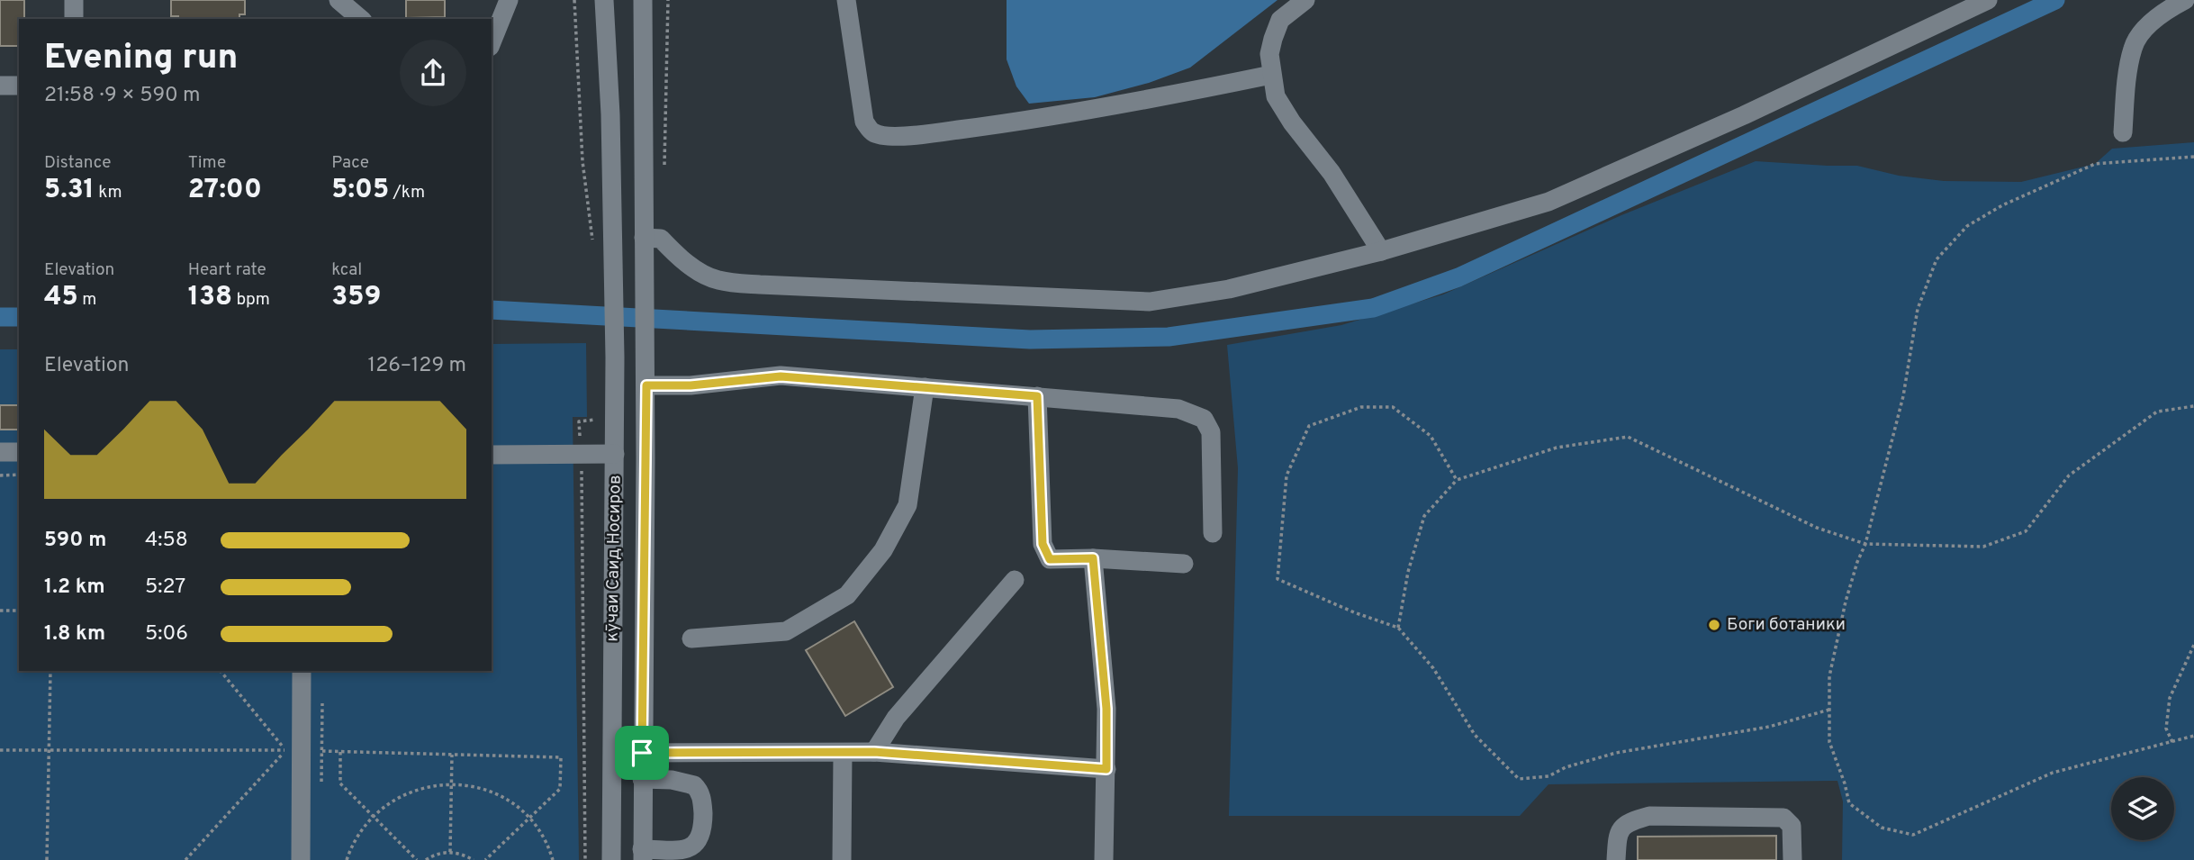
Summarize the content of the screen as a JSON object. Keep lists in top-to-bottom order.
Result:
{
  "streets": {
    "street": ["кӯчаи Саид Носиров"]
  },
  "places": ["Боги ботаники"],
  "page": {
    "heading": ["Evening run", "21:58 · 9 × 590 m"],
    "stats": [
      ["Distance", "5.31 km"],
      ["Time", "27:00"],
      ["Pace", "5:05 /km"],
      ["Elevation", "45 m"],
      ["Heart rate", "138 bpm"],
      ["kcal", "359"]
    ],
    "chart": ["Elevation", "126–129 m"],
    "list": [
      {
        "name": "590 m",
        "note": "4:58"
      },
      {
        "name": "1.2 km",
        "note": "5:27"
      },
      {
        "name": "1.8 km",
        "note": "5:06"
      }
    ]
  }
}
